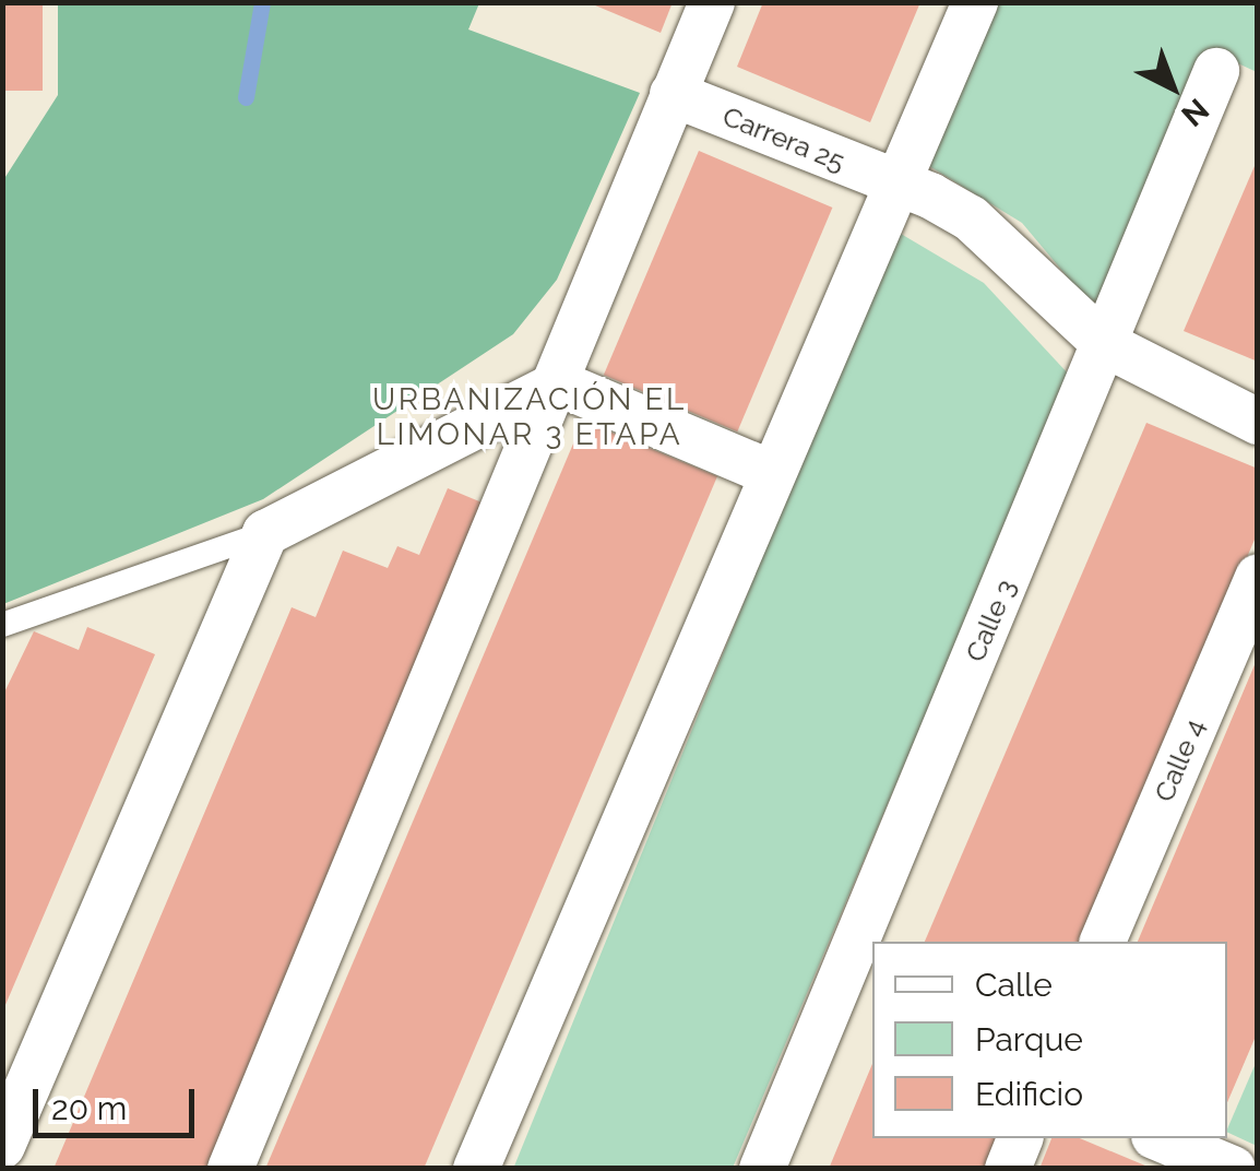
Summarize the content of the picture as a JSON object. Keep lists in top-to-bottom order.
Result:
{
  "streets": {
    "street": ["Carrera 25", "Calle 3", "Calle 4"]
  },
  "crossings": [
    ["Carrera 25", "Calle 3"]
  ],
  "districts": ["URBANIZACIÓN EL LIMONAR 3 ETAPA"],
  "legend": ["Calle", "Parque", "Edificio"],
  "scale_bar": "20 m",
  "north": "bottom right"
}
